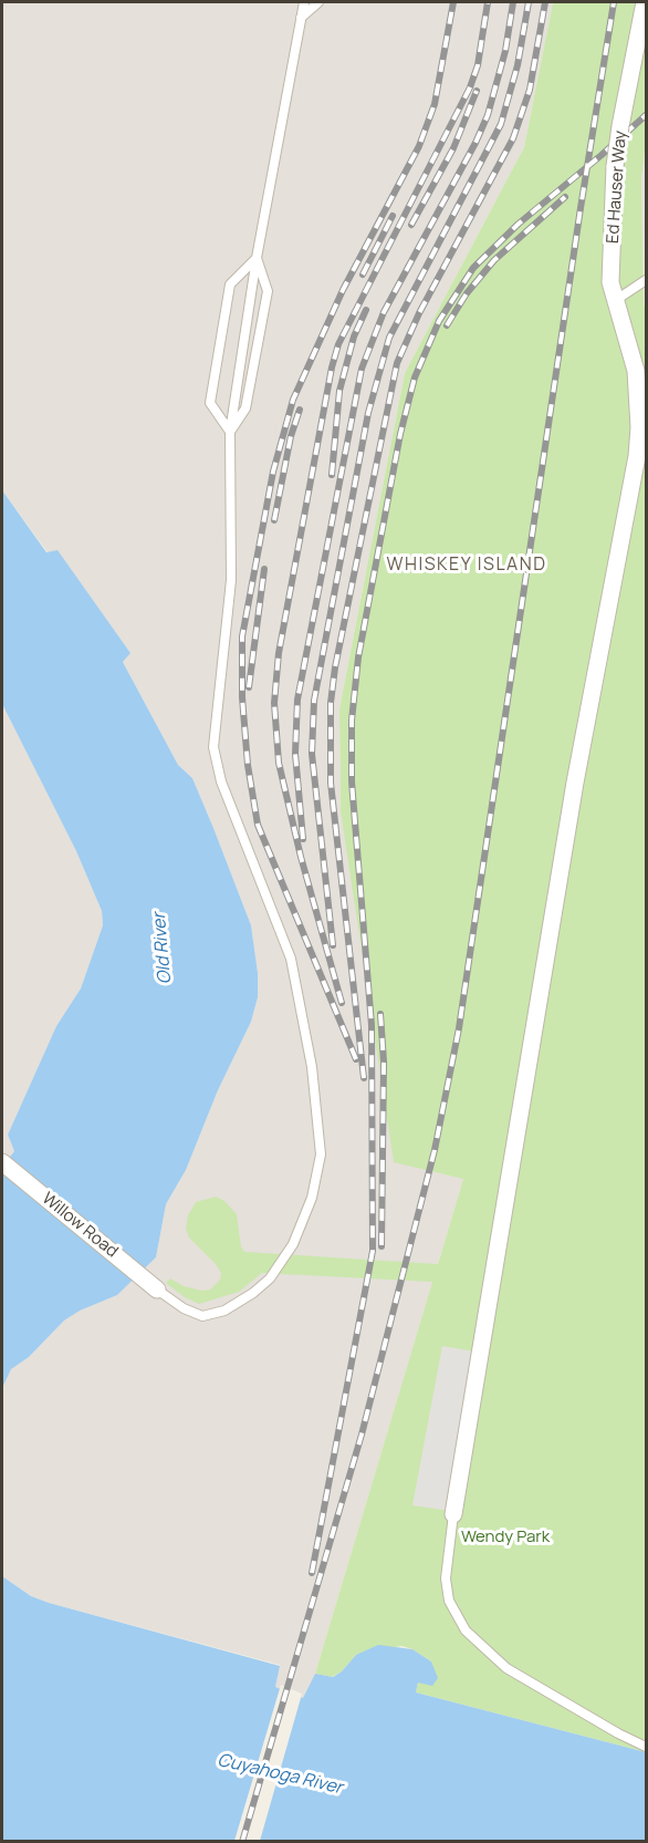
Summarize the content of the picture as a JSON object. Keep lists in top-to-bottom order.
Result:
{
  "streets": {
    "street": ["Ed Hauser Way", "Willow Road"]
  },
  "districts": ["WHISKEY ISLAND"],
  "water": ["Old River", "Cuyahoga River"],
  "parks": ["Wendy Park"]
}
